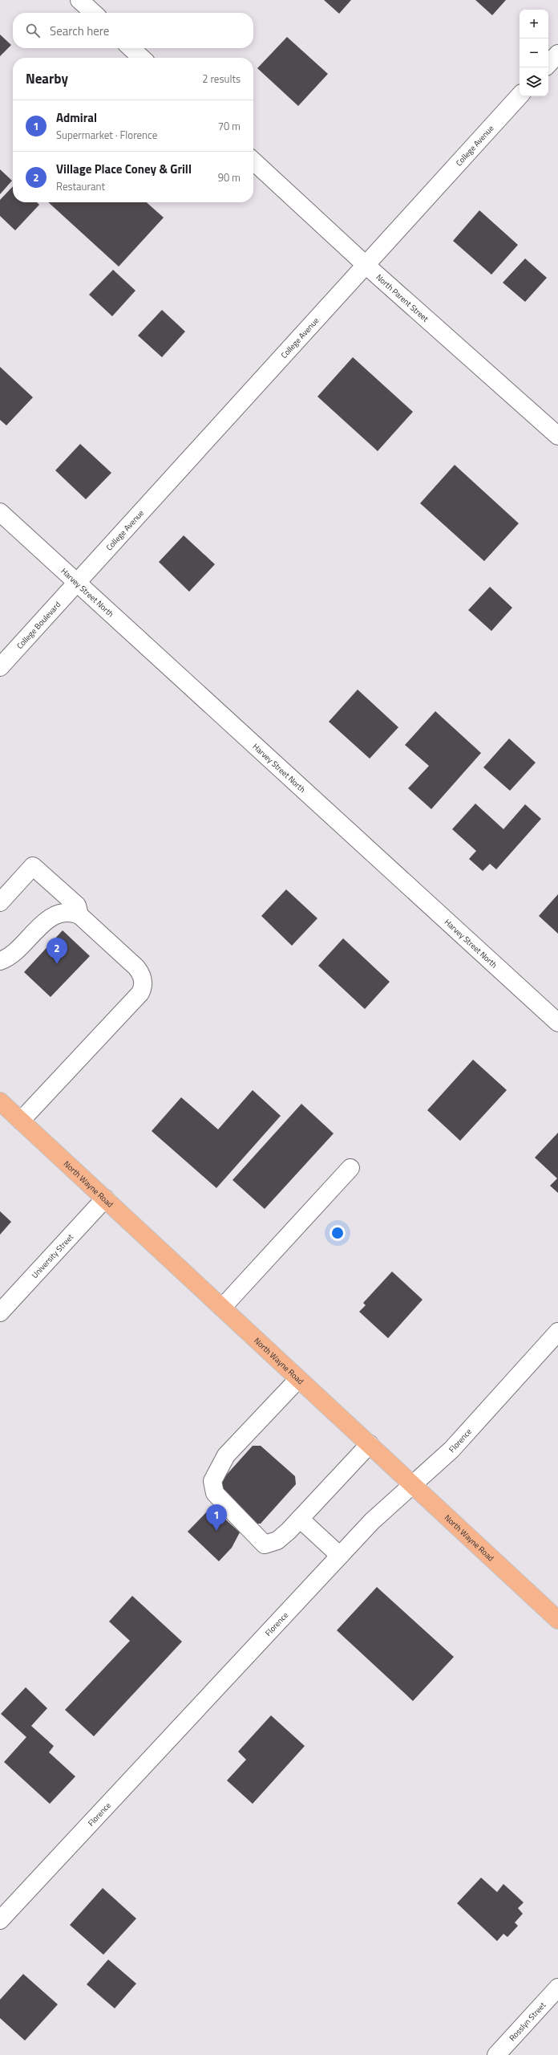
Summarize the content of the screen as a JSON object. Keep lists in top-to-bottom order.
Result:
{
  "streets": {
    "main road": ["North Wayne Road"],
    "street": [
      "College Avenue",
      "North Parent Street",
      "Harvey Street North",
      "College Boulevard",
      "University Street",
      "Florence",
      "Rosslyn Street"
    ]
  },
  "crossings": [
    ["College Avenue", "North Parent Street"],
    ["College Avenue", "Harvey Street North"],
    ["College Avenue", "College Boulevard"],
    ["Harvey Street North", "College Boulevard"],
    ["North Wayne Road", "University Street"],
    ["North Wayne Road", "Florence"]
  ],
  "page": {
    "map_buttons": ["+", "−"],
    "search": "Search here",
    "heading": ["Nearby", "2 results"],
    "list": [
      {
        "mark": "1",
        "name": "Admiral",
        "note": "Supermarket · Florence",
        "value": "70 m"
      },
      {
        "mark": "2",
        "name": "Village Place Coney & Grill",
        "note": "Restaurant",
        "value": "90 m"
      }
    ],
    "pins": ["2", "1"]
  }
}
